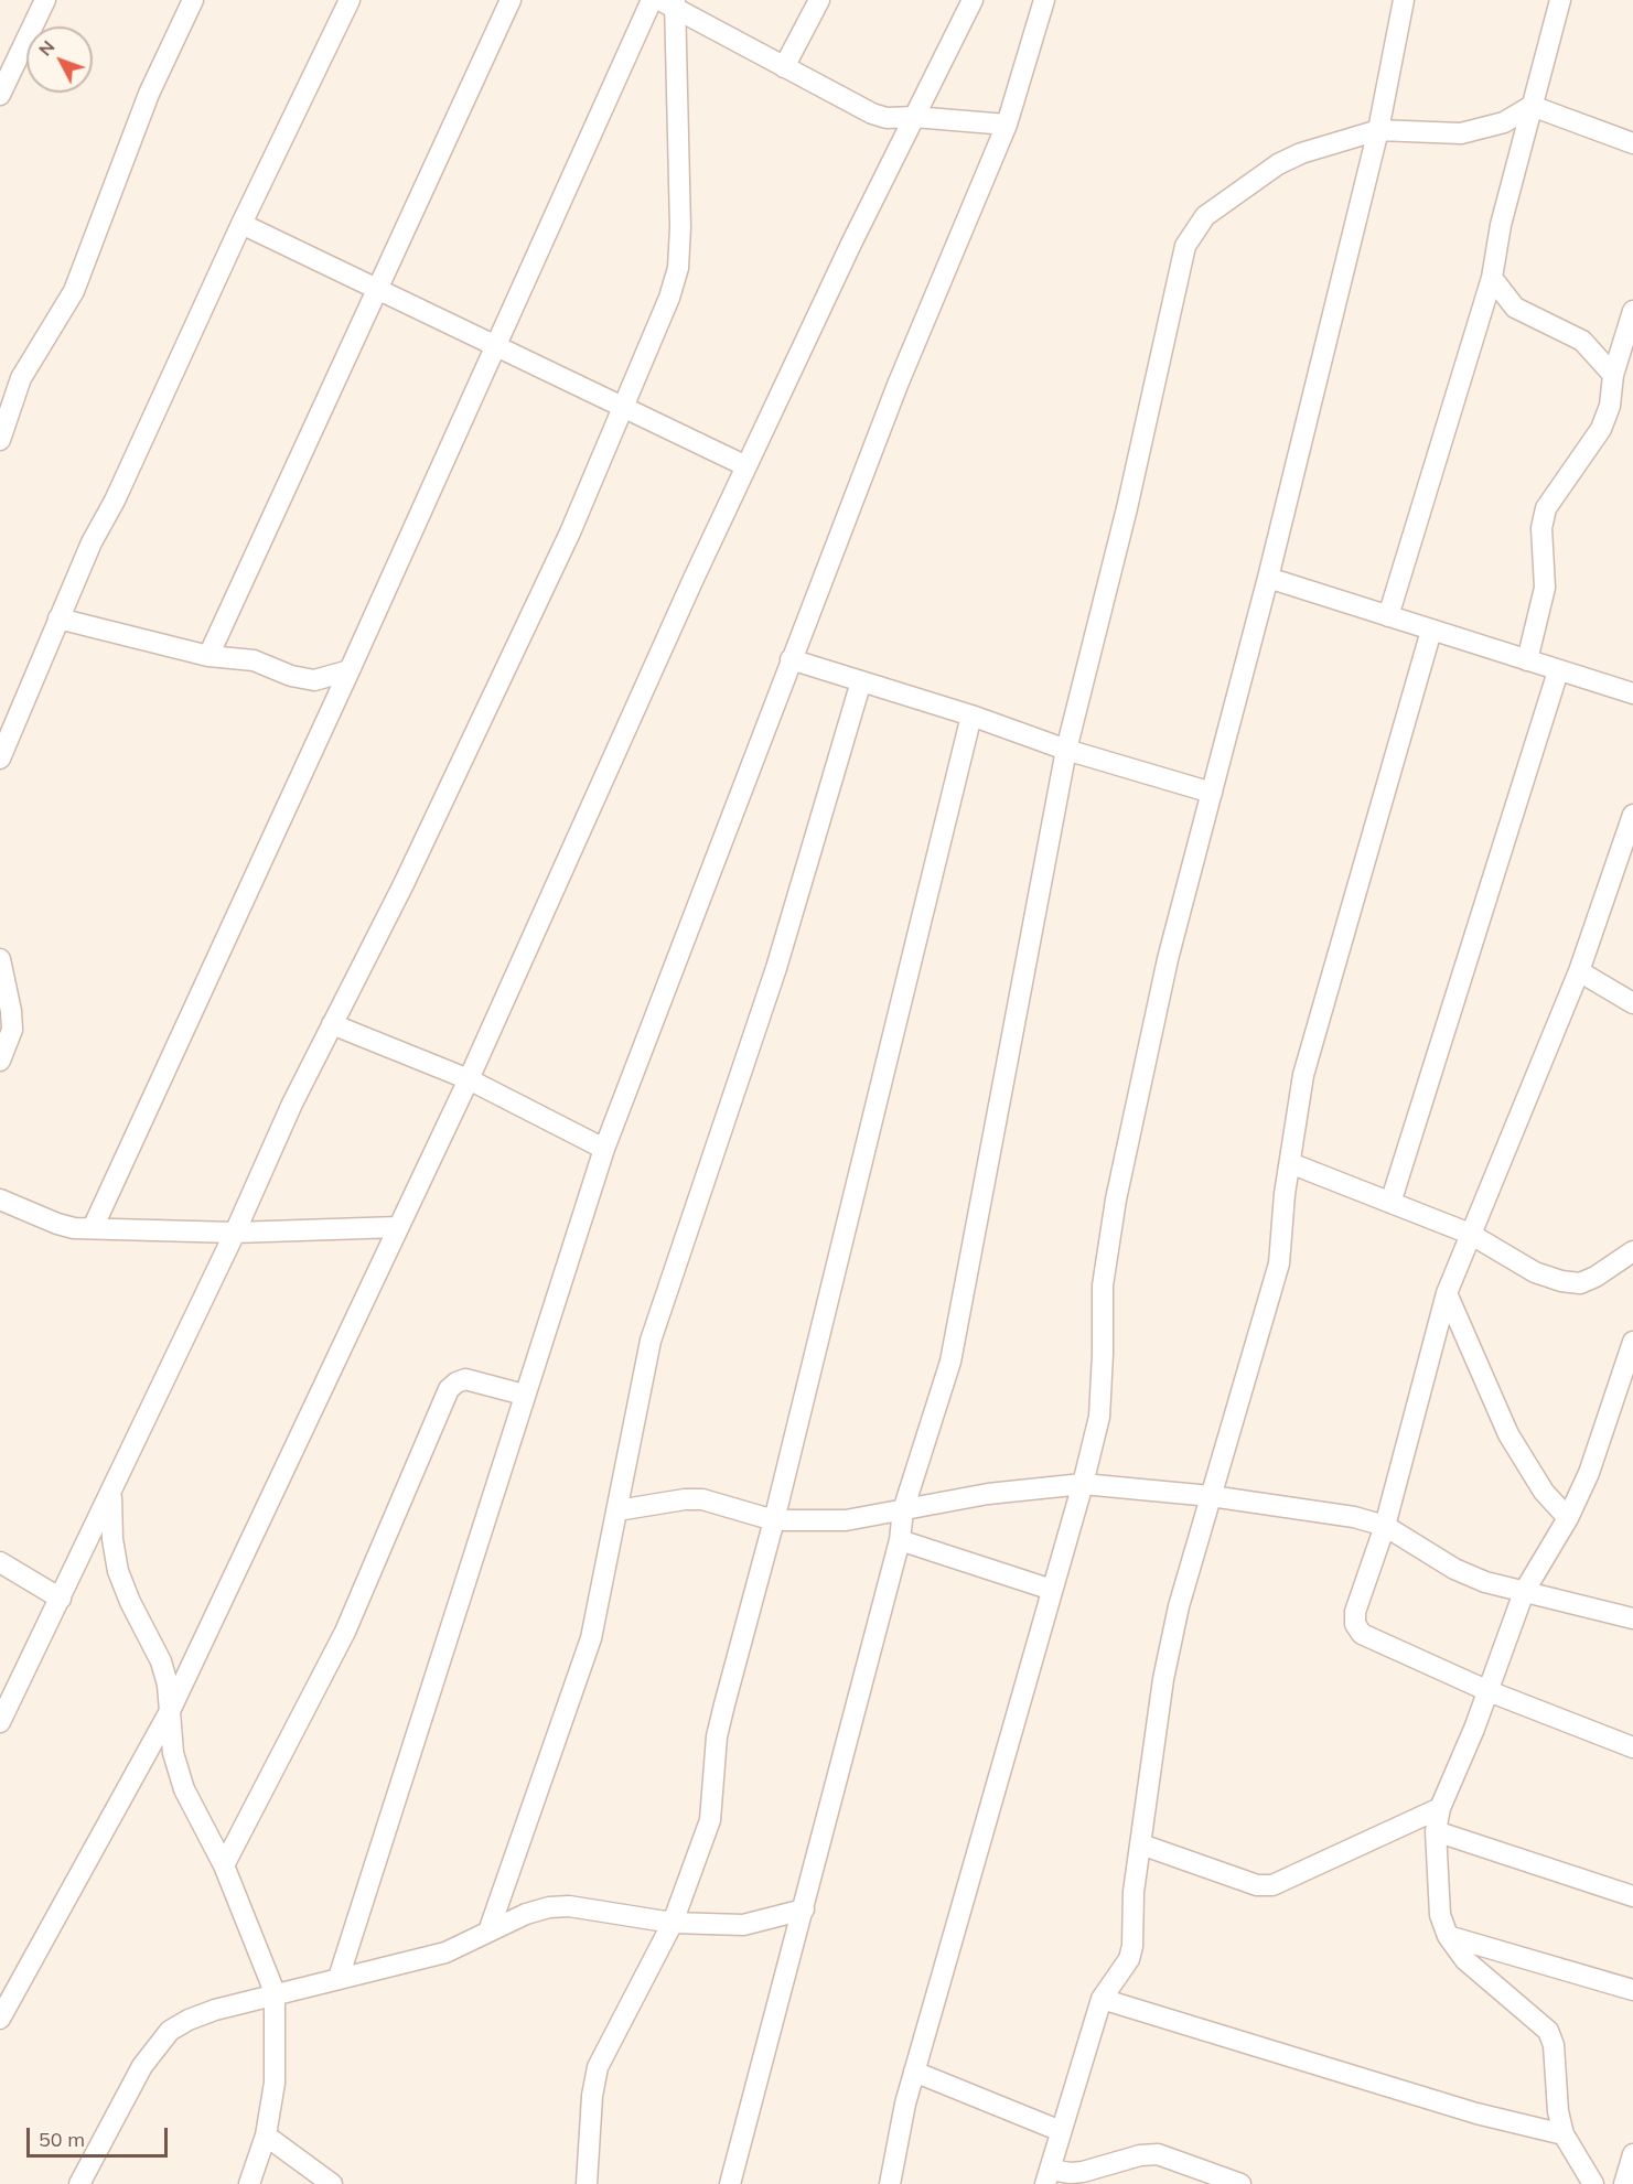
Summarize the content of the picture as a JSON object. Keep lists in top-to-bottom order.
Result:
{
  "scale_bar": "50 m",
  "north": "top left"
}
